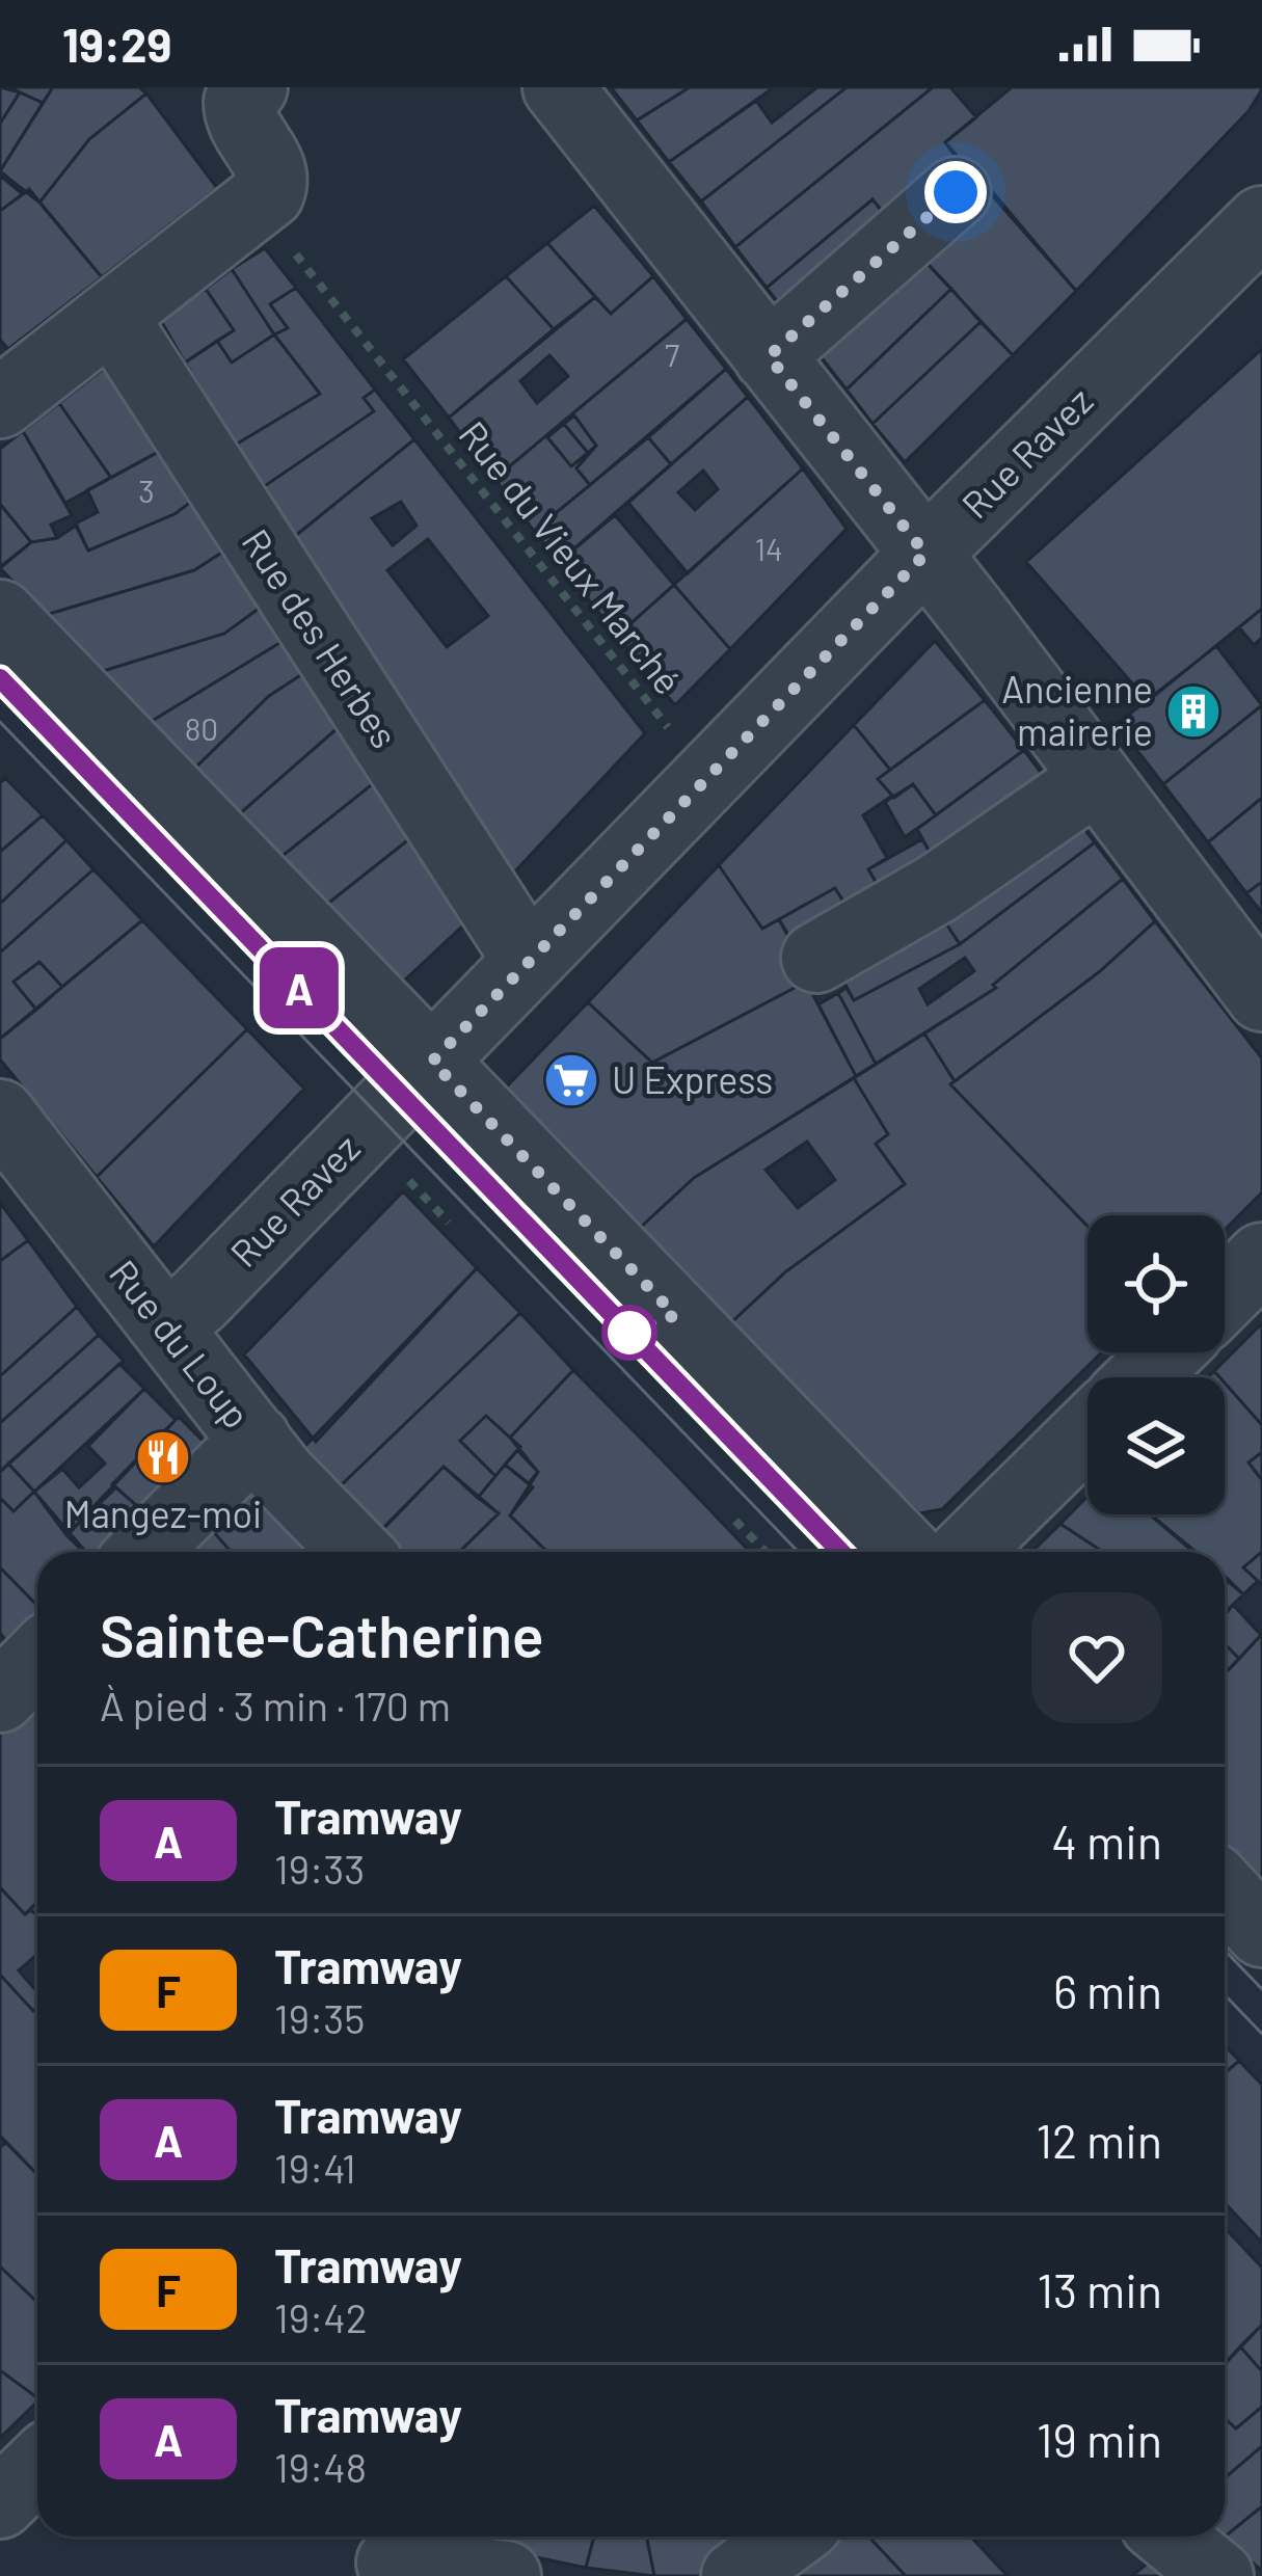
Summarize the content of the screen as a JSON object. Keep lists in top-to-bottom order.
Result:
{
  "streets": {
    "street": ["Rue Ravez", "Rue des Herbes", "Rue du Loup"],
    "path": ["Rue du Vieux Marché"]
  },
  "crossings": [
    ["Rue Ravez", "Rue du Vieux Marché"],
    ["Rue Ravez", "Rue des Herbes"],
    ["Rue Ravez", "Rue du Loup"]
  ],
  "places": {
    "building": ["Ancienne mairerie"],
    "supermarket": ["U Express"],
    "restaurant": ["Mangez-moi"]
  },
  "lines": ["tram line A"],
  "house_numbers": [
    "7",
    "3",
    "14",
    "80"
  ],
  "page": {
    "status": "19:29",
    "on_map": "A",
    "heading": ["Sainte-Catherine", "À pied · 3 min · 170 m"],
    "list": [
      {
        "mark": "A",
        "name": "Tramway",
        "note": "19:33",
        "value": "4 min"
      },
      {
        "mark": "F",
        "name": "Tramway",
        "note": "19:35",
        "value": "6 min"
      },
      {
        "mark": "A",
        "name": "Tramway",
        "note": "19:41",
        "value": "12 min"
      },
      {
        "mark": "F",
        "name": "Tramway",
        "note": "19:42",
        "value": "13 min"
      },
      {
        "mark": "A",
        "name": "Tramway",
        "note": "19:48",
        "value": "19 min"
      }
    ]
  }
}
